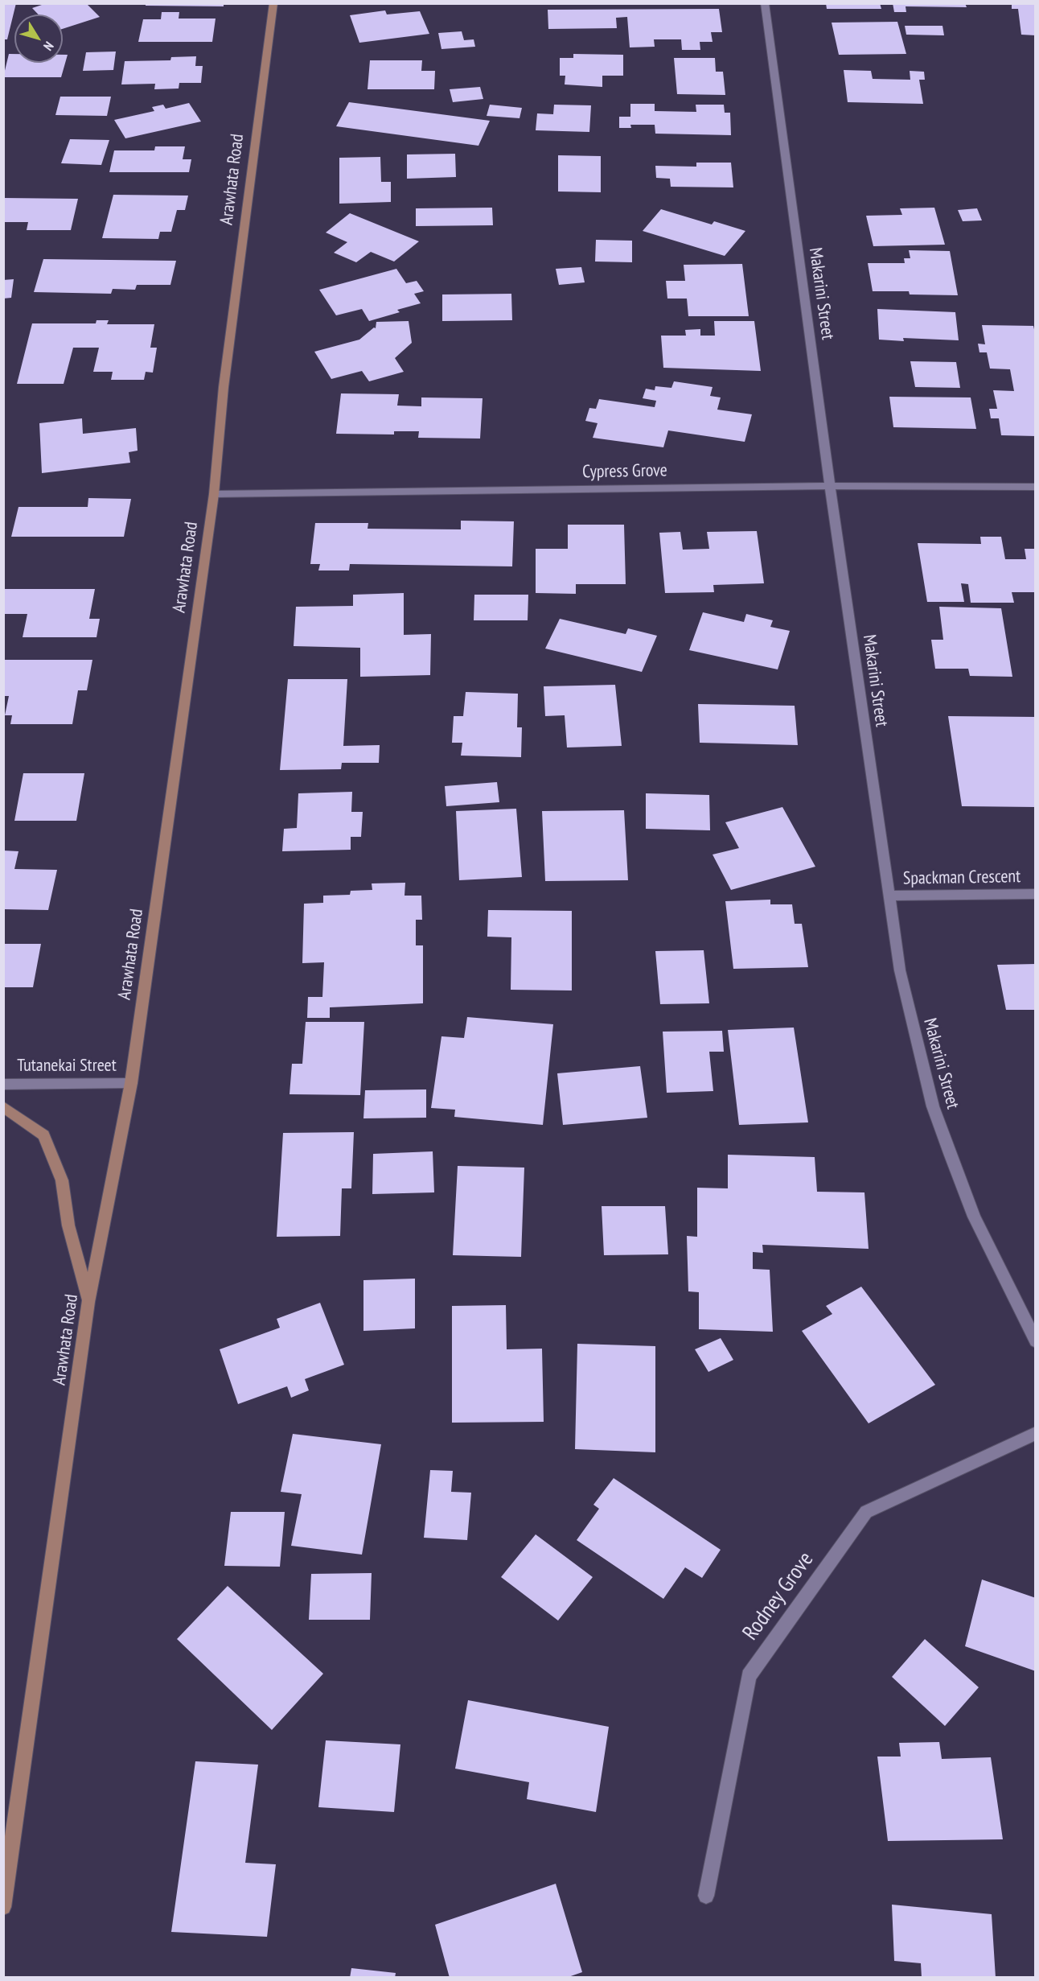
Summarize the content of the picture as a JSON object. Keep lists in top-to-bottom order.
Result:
{
  "streets": {
    "main road": ["Arawhata Road"],
    "street": [
      "Makarini Street",
      "Cypress Grove",
      "Spackman Crescent",
      "Tutanekai Street",
      "Rodney Grove"
    ]
  },
  "crossings": [
    ["Arawhata Road", "Cypress Grove"],
    ["Arawhata Road", "Tutanekai Street"],
    ["Makarini Street", "Cypress Grove"],
    ["Makarini Street", "Spackman Crescent"]
  ],
  "north": "bottom right"
}
